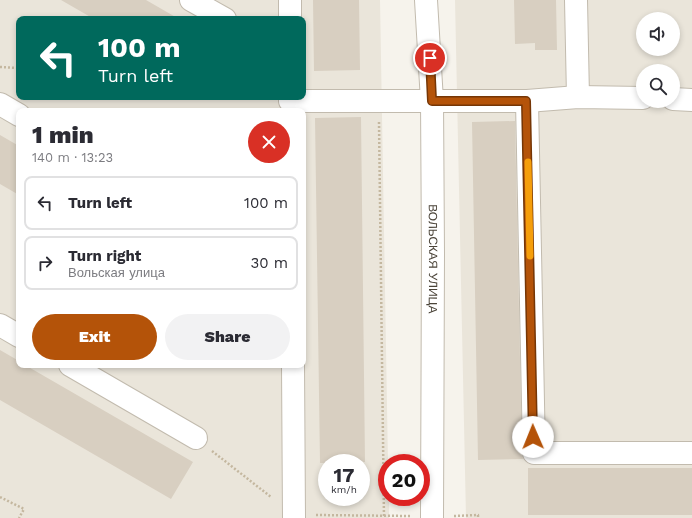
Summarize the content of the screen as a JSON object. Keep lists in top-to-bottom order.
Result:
{
  "streets": {
    "street": ["ВОЛЬСКАЯ УЛИЦА"]
  },
  "page": {
    "turn": ["100 m", "Turn left"],
    "heading": ["1 min", "140 m · 13:23"],
    "list": [
      {
        "name": "Turn left",
        "value": "100 m"
      },
      {
        "name": "Turn right",
        "note": "Вольская улица",
        "value": "30 m"
      }
    ],
    "buttons": ["Exit", "Share"],
    "speed": "17 km/h",
    "limit": "20"
  }
}
